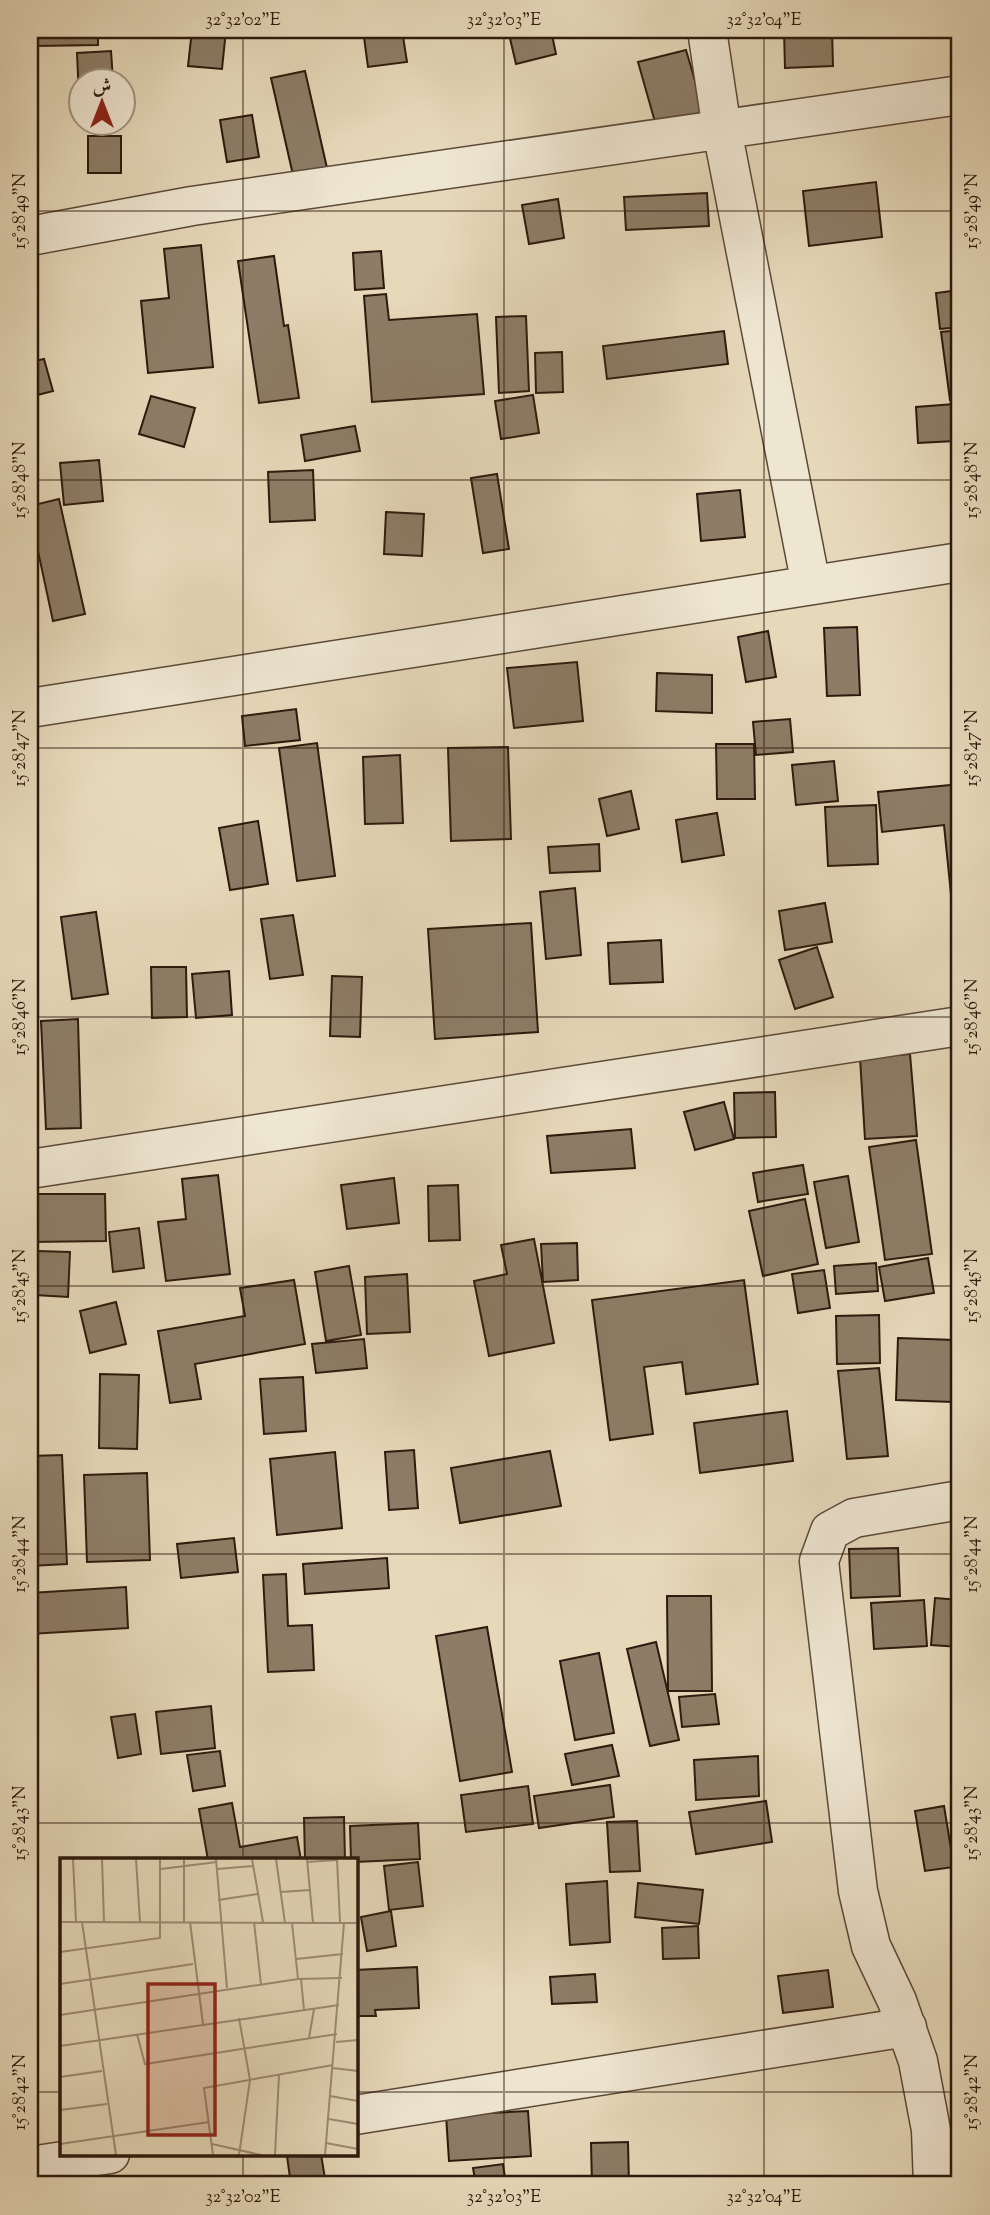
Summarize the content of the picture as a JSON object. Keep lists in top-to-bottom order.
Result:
{
  "north": "top",
  "coordinates": [
    "32°32'02\"E",
    "32°32'03\"E",
    "32°32'04\"E",
    "15°28'49\"N",
    "15°28'48\"N",
    "15°28'47\"N",
    "15°28'46\"N",
    "15°28'45\"N",
    "15°28'44\"N",
    "15°28'43\"N",
    "15°28'42\"N"
  ]
}
